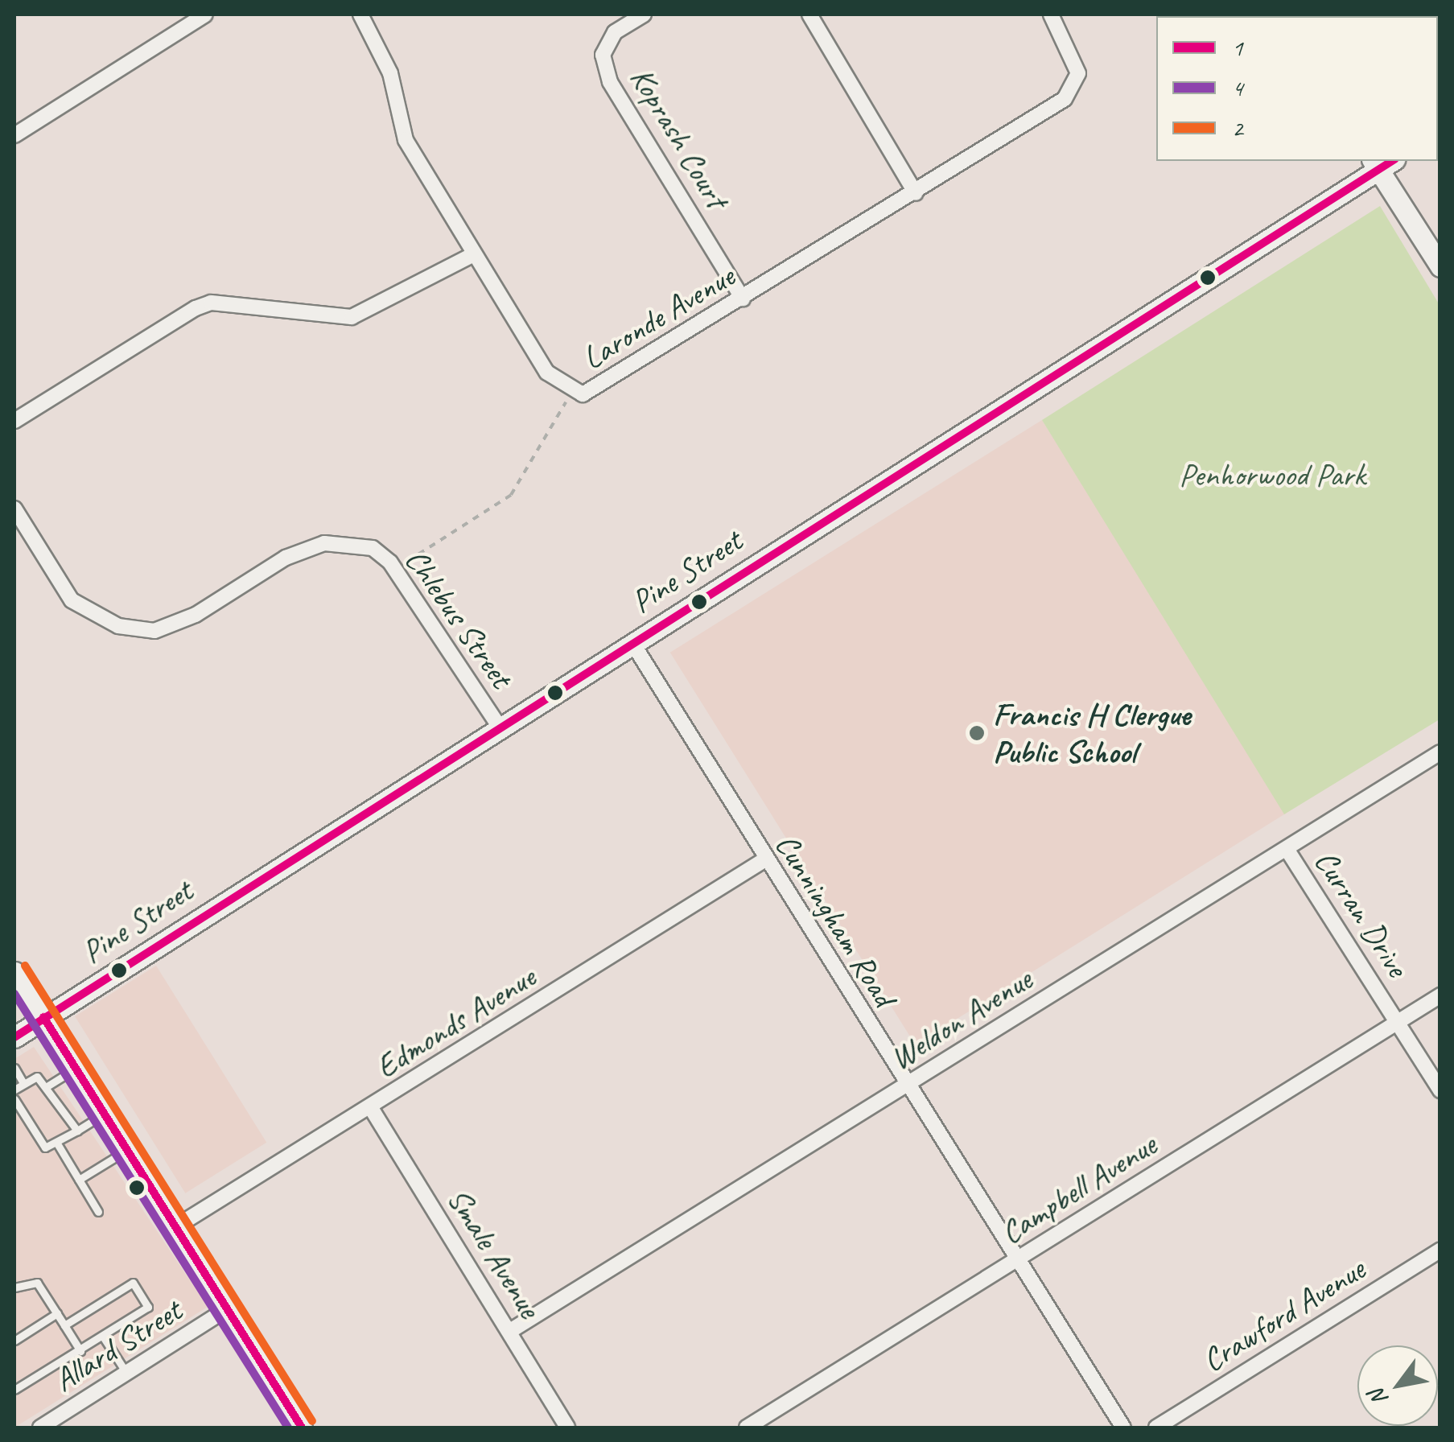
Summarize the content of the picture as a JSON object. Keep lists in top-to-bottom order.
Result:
{
  "streets": {
    "street": [
      "Koprash Court",
      "Laronde Avenue",
      "Pine Street",
      "Chlebus Street",
      "Curran Drive",
      "Cunningham Road",
      "Weldon Avenue",
      "Edmonds Avenue",
      "Campbell Avenue",
      "Smale Avenue",
      "Crawford Avenue",
      "Allard Street"
    ]
  },
  "crossings": [
    ["Koprash Court", "Laronde Avenue"],
    ["Pine Street", "Chlebus Street"],
    ["Pine Street", "Cunningham Road"],
    ["Curran Drive", "Weldon Avenue"],
    ["Curran Drive", "Campbell Avenue"],
    ["Cunningham Road", "Weldon Avenue"],
    ["Cunningham Road", "Edmonds Avenue"],
    ["Cunningham Road", "Campbell Avenue"],
    ["Weldon Avenue", "Smale Avenue"],
    ["Edmonds Avenue", "Smale Avenue"]
  ],
  "parks": ["Penhorwood Park"],
  "places": ["Francis H Clergue Public School"],
  "lines": ["transit line 1", "transit line 2", "transit line 4"],
  "legend": ["1", "4", "2"],
  "north": "bottom left"
}
